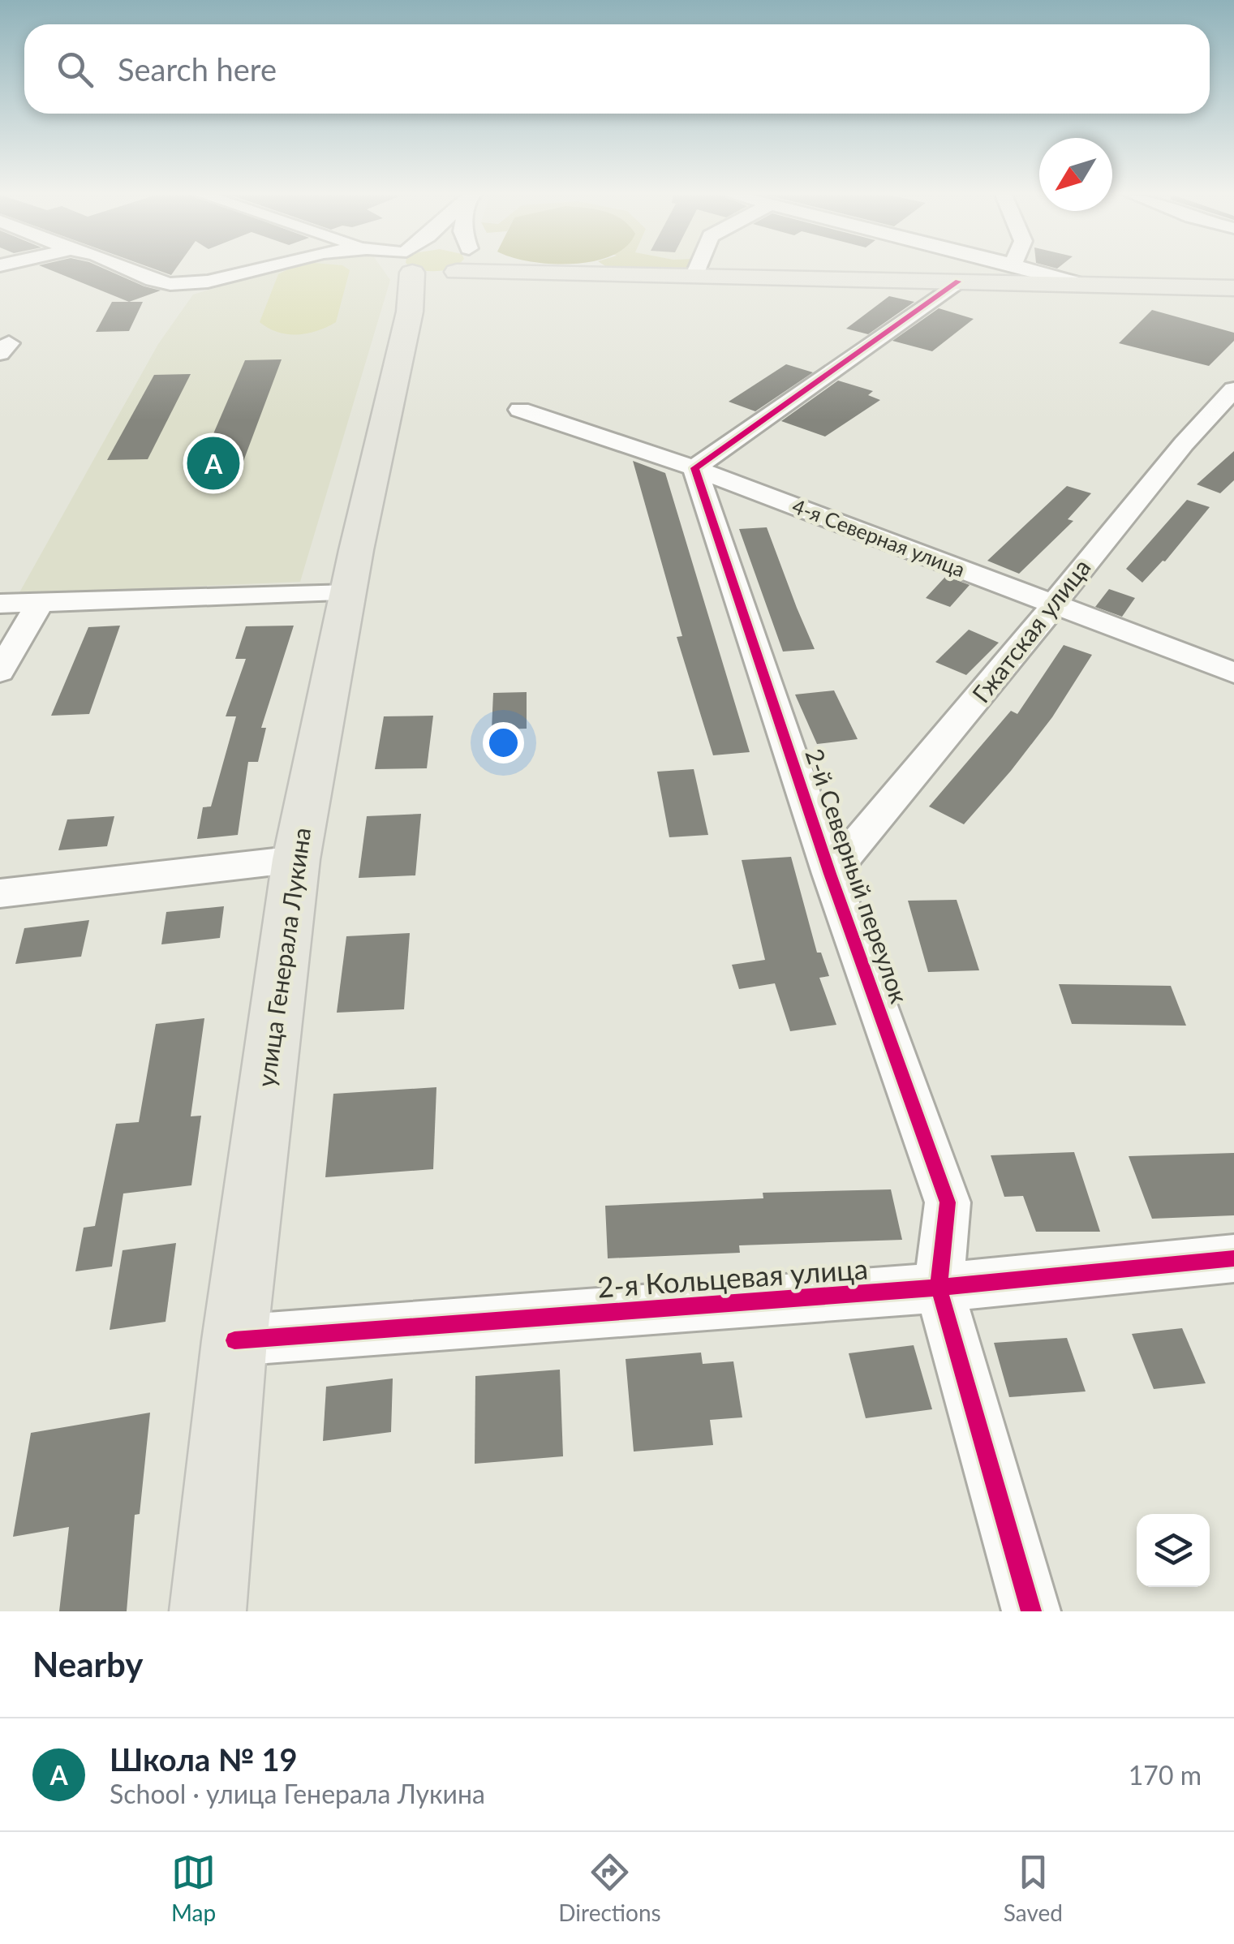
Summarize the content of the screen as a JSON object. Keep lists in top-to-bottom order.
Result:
{
  "streets": {
    "main road": ["улица Генерала Лукина"],
    "street": [
      "4-я Северная улица",
      "Гжатская улица",
      "2-й Северный переулок",
      "2-я Кольцевая улица"
    ]
  },
  "crossings": [
    ["4-я Северная улица", "Гжатская улица"],
    ["4-я Северная улица", "2-й Северный переулок"],
    ["Гжатская улица", "2-й Северный переулок"],
    ["2-й Северный переулок", "2-я Кольцевая улица"],
    ["улица Генерала Лукина", "2-я Кольцевая улица"]
  ],
  "north": "bottom left",
  "page": {
    "search": "Search here",
    "pins": "A",
    "heading": "Nearby",
    "list": [
      {
        "mark": "A",
        "name": "Школа № 19",
        "note": "School · улица Генерала Лукина",
        "value": "170 m"
      }
    ],
    "nav": ["Map", "Directions", "Saved"]
  }
}
